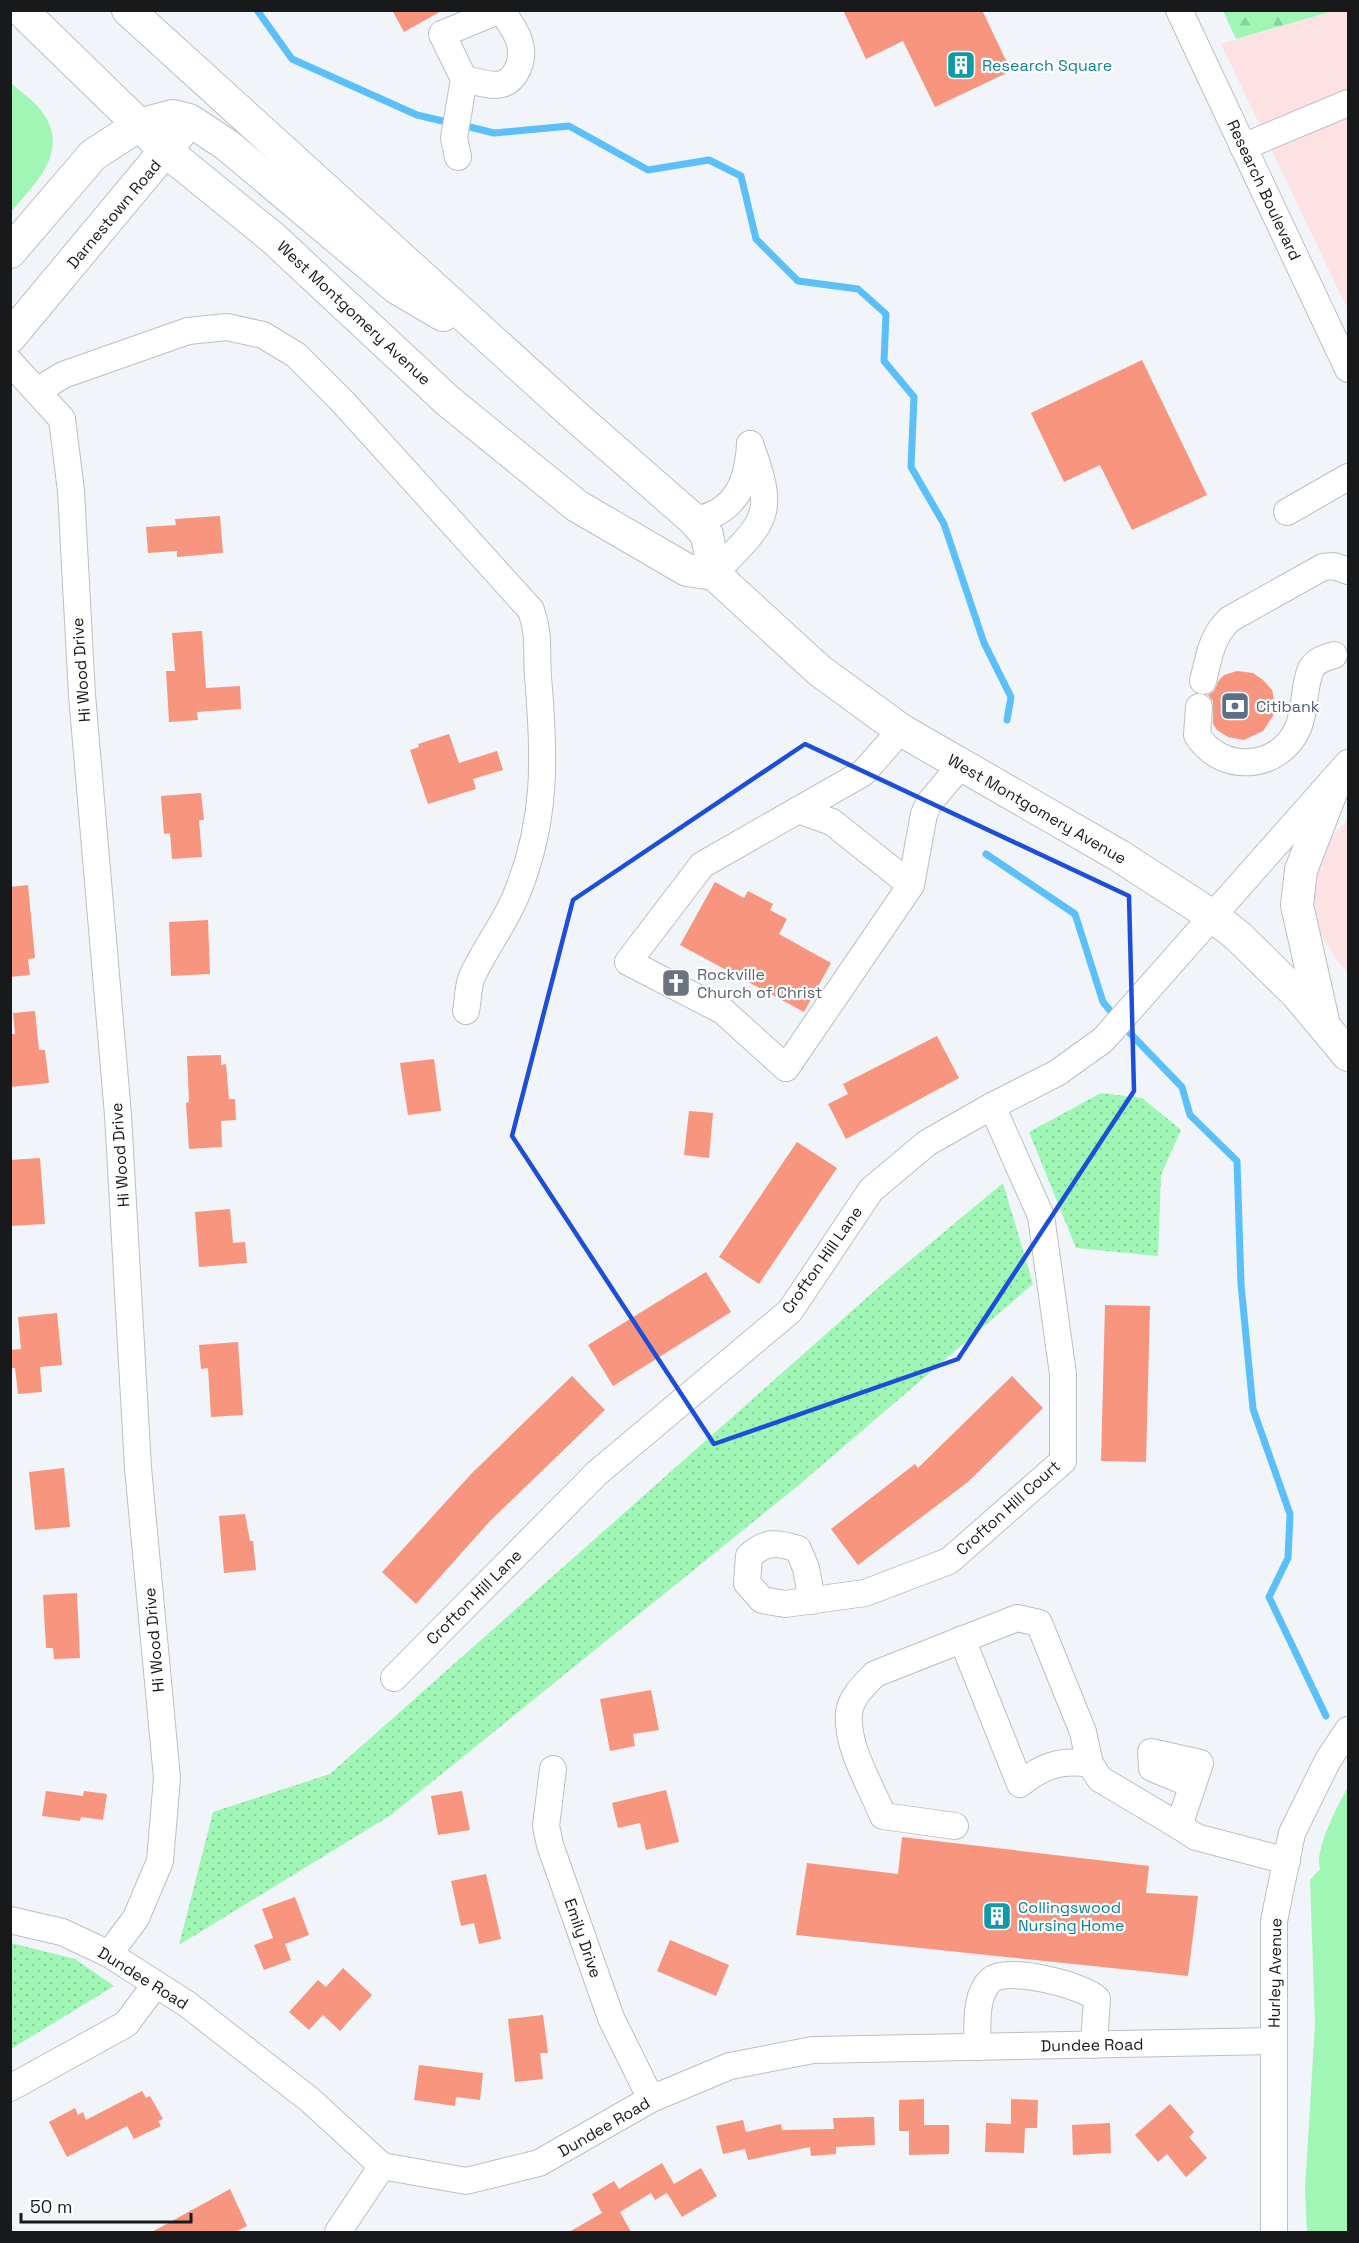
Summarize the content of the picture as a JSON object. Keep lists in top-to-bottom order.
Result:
{
  "streets": {
    "main road": ["Darnestown Road", "West Montgomery Avenue"],
    "street": [
      "Research Boulevard",
      "Hi Wood Drive",
      "Crofton Hill Lane",
      "Crofton Hill Court",
      "Emily Drive",
      "Hurley Avenue",
      "Dundee Road"
    ]
  },
  "crossings": [
    ["Darnestown Road", "West Montgomery Avenue"],
    ["West Montgomery Avenue", "Crofton Hill Lane"],
    ["Hi Wood Drive", "Dundee Road"],
    ["Crofton Hill Lane", "Crofton Hill Court"],
    ["Emily Drive", "Dundee Road"],
    ["Hurley Avenue", "Dundee Road"]
  ],
  "places": {
    "building": ["Research Square", "Collingswood Nursing Home"],
    "bank": ["Citibank"],
    "church": ["Rockville Church of Christ"]
  },
  "scale_bar": "50 m"
}
